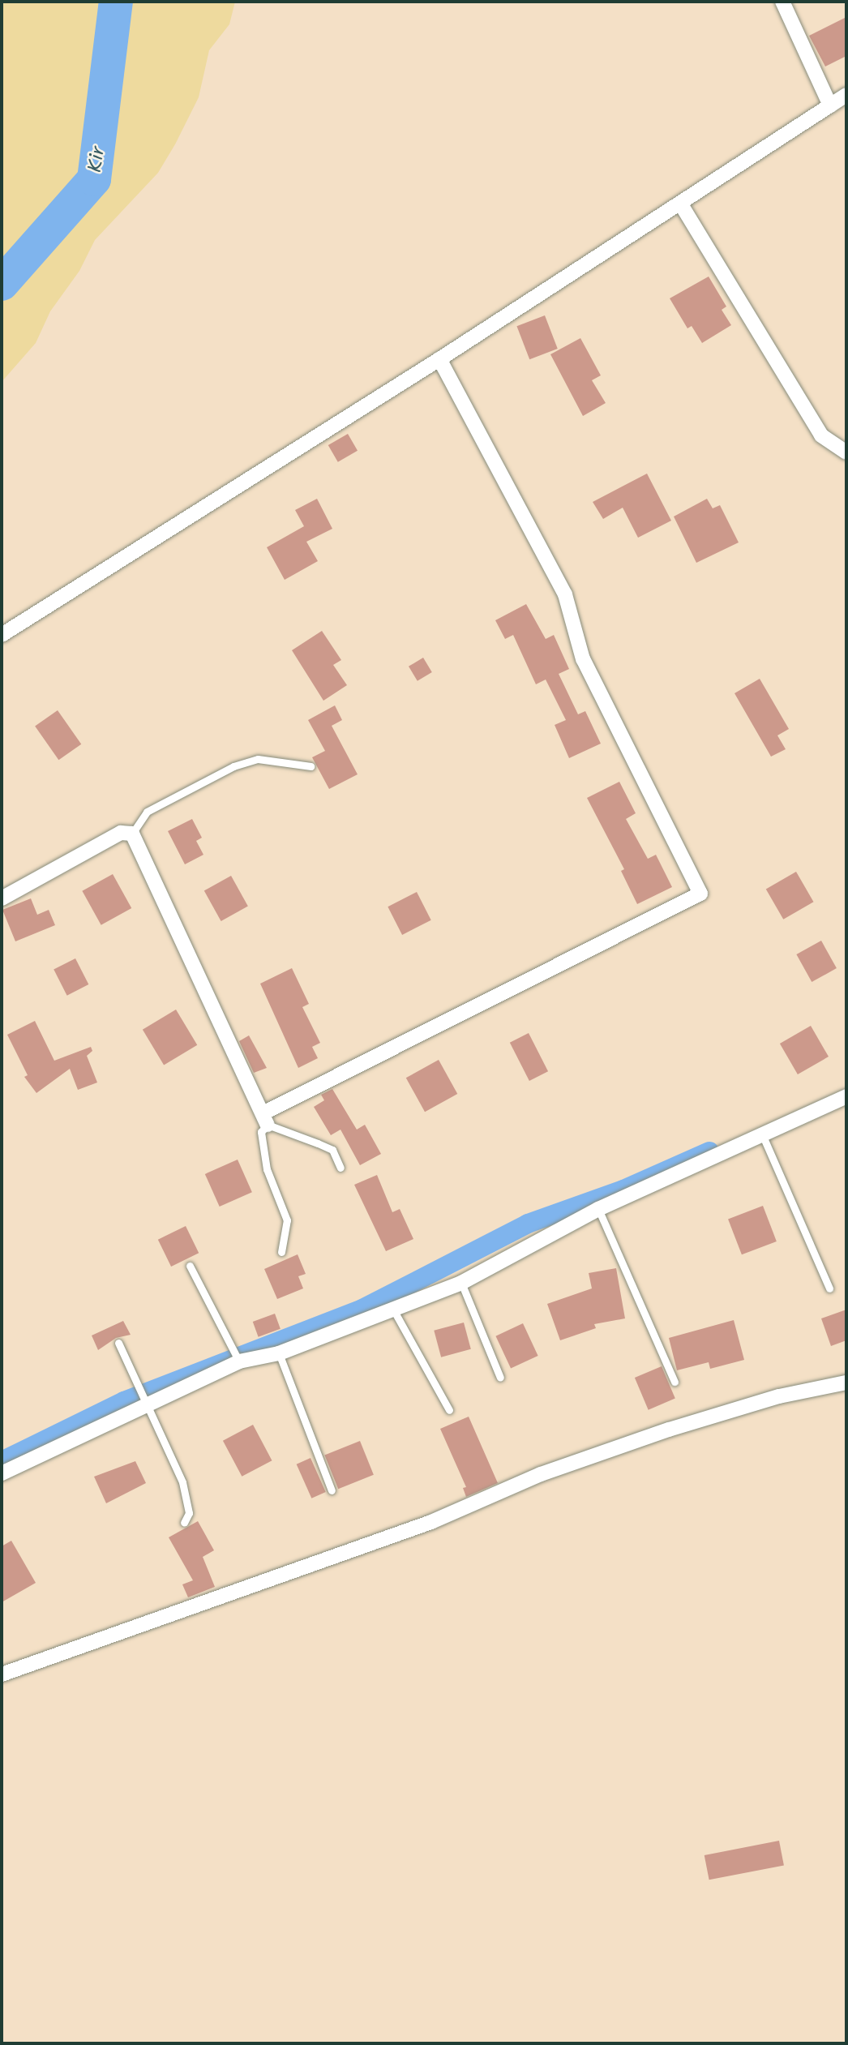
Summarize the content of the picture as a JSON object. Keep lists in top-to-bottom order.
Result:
{
  "water": ["Kir"]
}
